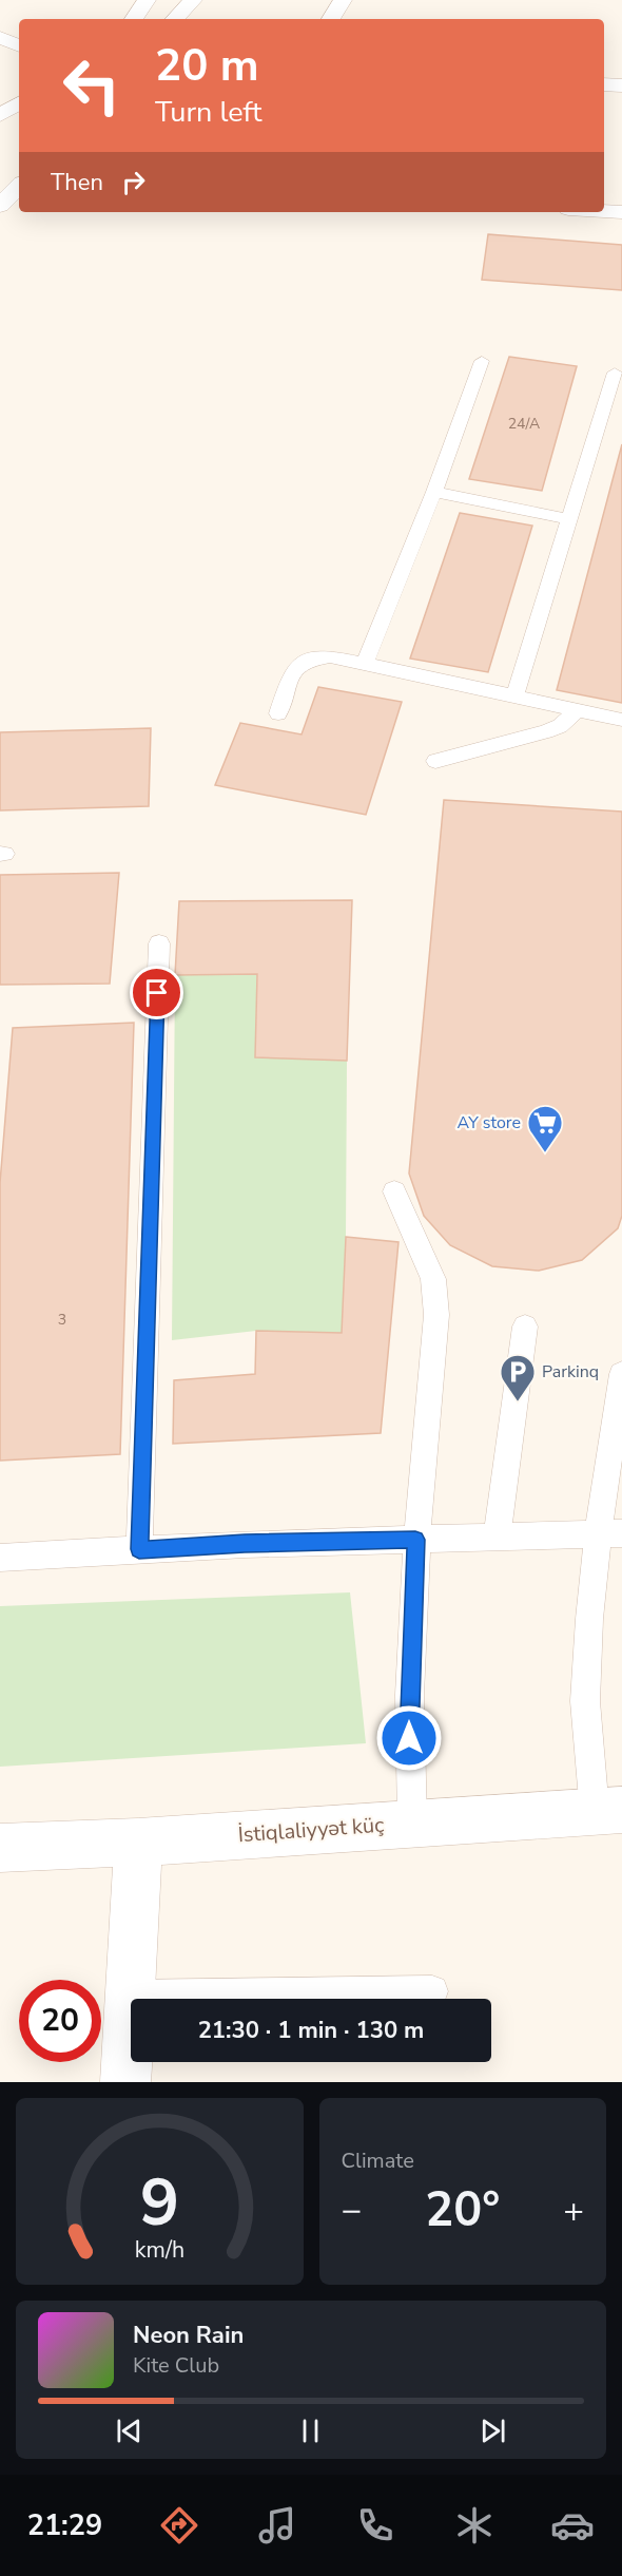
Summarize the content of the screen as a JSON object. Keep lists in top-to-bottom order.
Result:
{
  "streets": {
    "street": ["İstiqlaliyyət küç"]
  },
  "places": {
    "supermarket": ["AY store"],
    "parking": ["Parkinq"]
  },
  "house_numbers": ["24/A", "3"],
  "page": {
    "turn": ["20 m", "Turn left"],
    "then": "Then",
    "limit": "20",
    "trip": "21:30 · 1 min · 130 m",
    "tile": "Climate",
    "heat": ["−", "20°", "+"],
    "song": ["Neon Rain", "Kite Club"],
    "tabs": "21:29",
    "gauge": ["9", "km/h"]
  }
}
